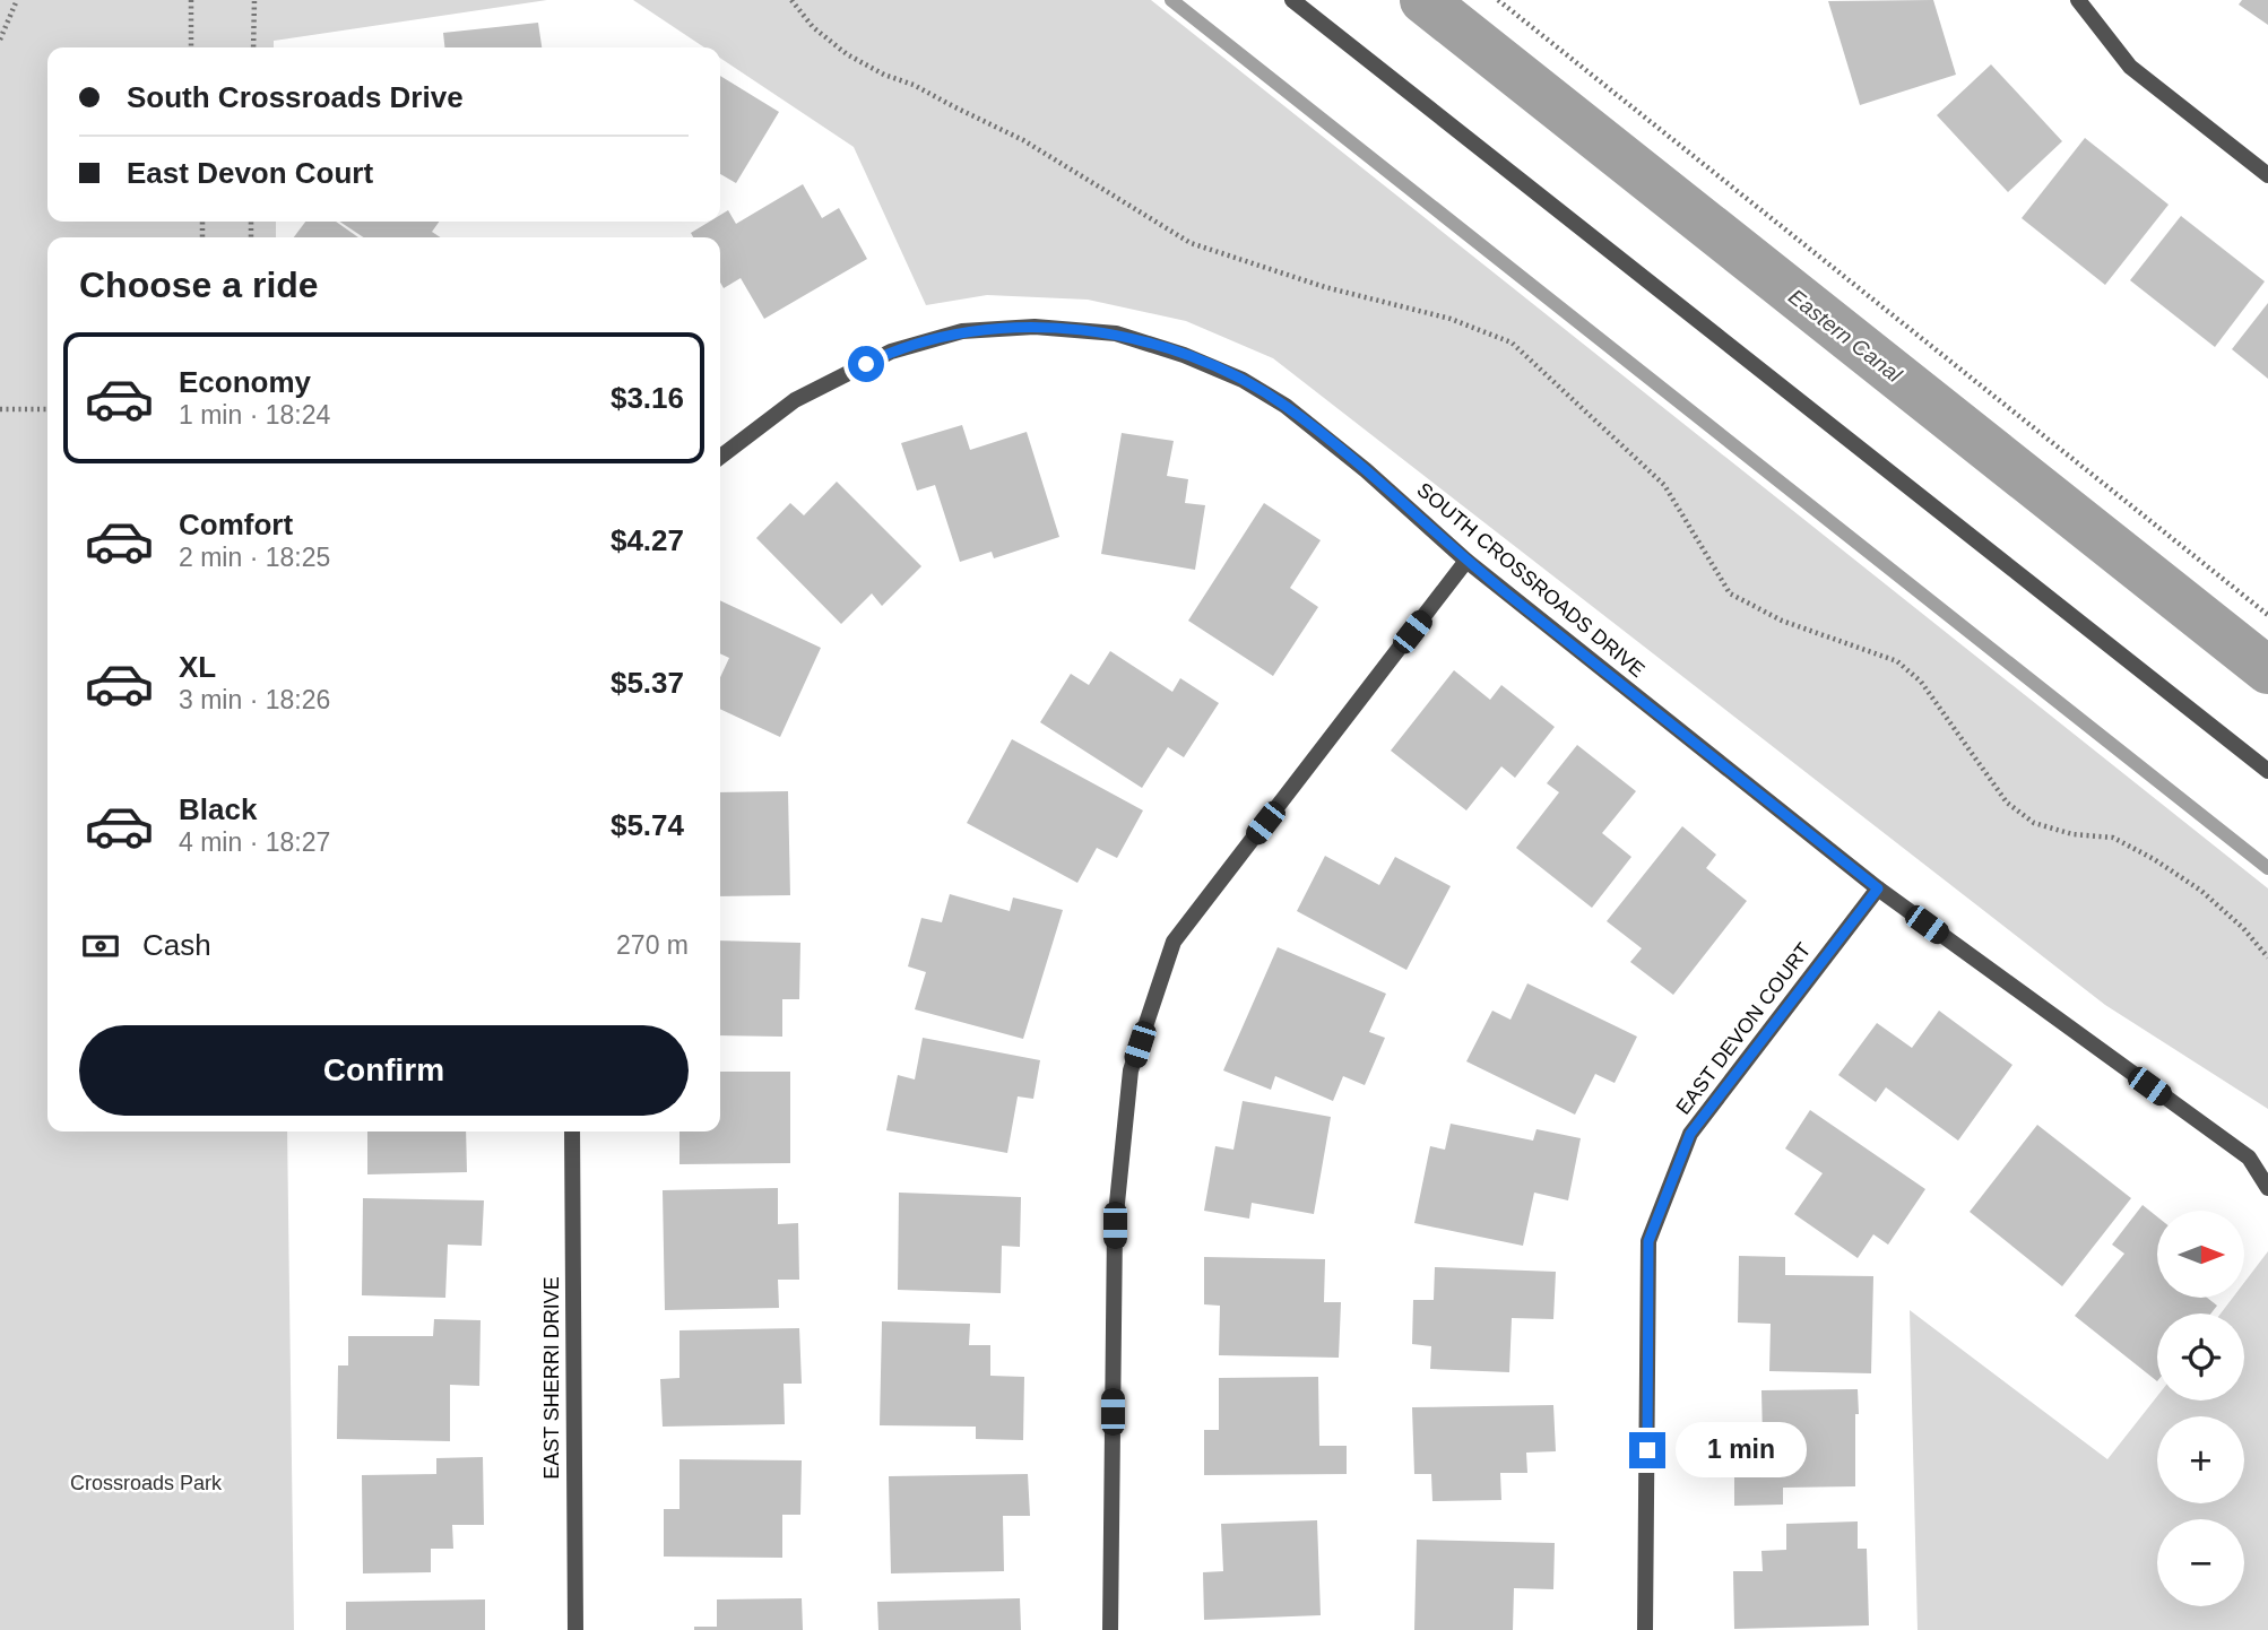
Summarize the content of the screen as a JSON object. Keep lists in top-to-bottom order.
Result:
{
  "streets": {
    "street": ["SOUTH CROSSROADS DRIVE", "EAST DEVON COURT", "EAST SHERRI DRIVE"]
  },
  "crossings": [
    ["SOUTH CROSSROADS DRIVE", "EAST DEVON COURT"]
  ],
  "water": ["Eastern Canal"],
  "parks": ["Crossroads Park"],
  "north": "right",
  "page": {
    "banner": ["South Crossroads Drive", "East Devon Court"],
    "heading": "Choose a ride",
    "list": [
      {
        "name": "Economy",
        "note": "1 min · 18:24",
        "value": "$3.16"
      },
      {
        "name": "Comfort",
        "note": "2 min · 18:25",
        "value": "$4.27"
      },
      {
        "name": "XL",
        "note": "3 min · 18:26",
        "value": "$5.37"
      },
      {
        "name": "Black",
        "note": "4 min · 18:27",
        "value": "$5.74"
      }
    ],
    "pay": ["Cash", "270 m"],
    "buttons": "Confirm",
    "map_buttons": ["+", "−"],
    "bubble": "1 min"
  }
}
